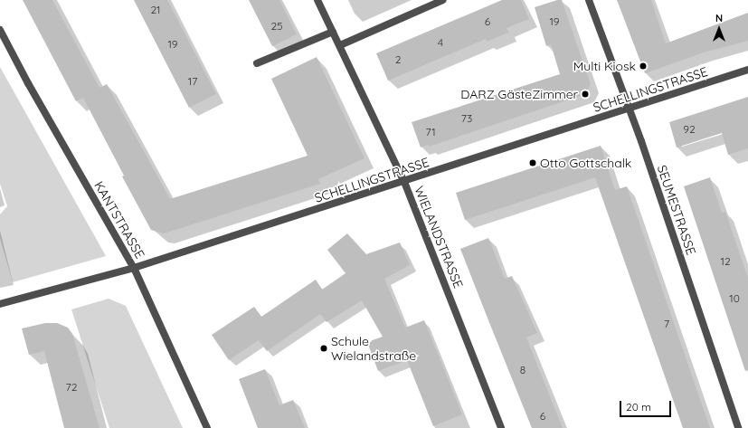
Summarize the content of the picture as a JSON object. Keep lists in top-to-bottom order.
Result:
{
  "streets": {
    "street": [
      "SCHELLINGSTRASSE",
      "SEUMESTRASSE",
      "KANTSTRASSE",
      "WIELANDSTRASSE"
    ]
  },
  "crossings": [
    ["SCHELLINGSTRASSE", "SEUMESTRASSE"],
    ["SCHELLINGSTRASSE", "KANTSTRASSE"],
    ["SCHELLINGSTRASSE", "WIELANDSTRASSE"]
  ],
  "places": [
    "Multi Kiosk",
    "DARZ GästeZimmer",
    "Otto Gottschalk",
    "Schule Wielandstraße"
  ],
  "house_numbers": [
    "21",
    "6",
    "19",
    "25",
    "4",
    "19",
    "2",
    "17",
    "73",
    "92",
    "71",
    "12",
    "10",
    "7",
    "8",
    "72",
    "6"
  ],
  "scale_bar": "20 m",
  "north": "top"
}
